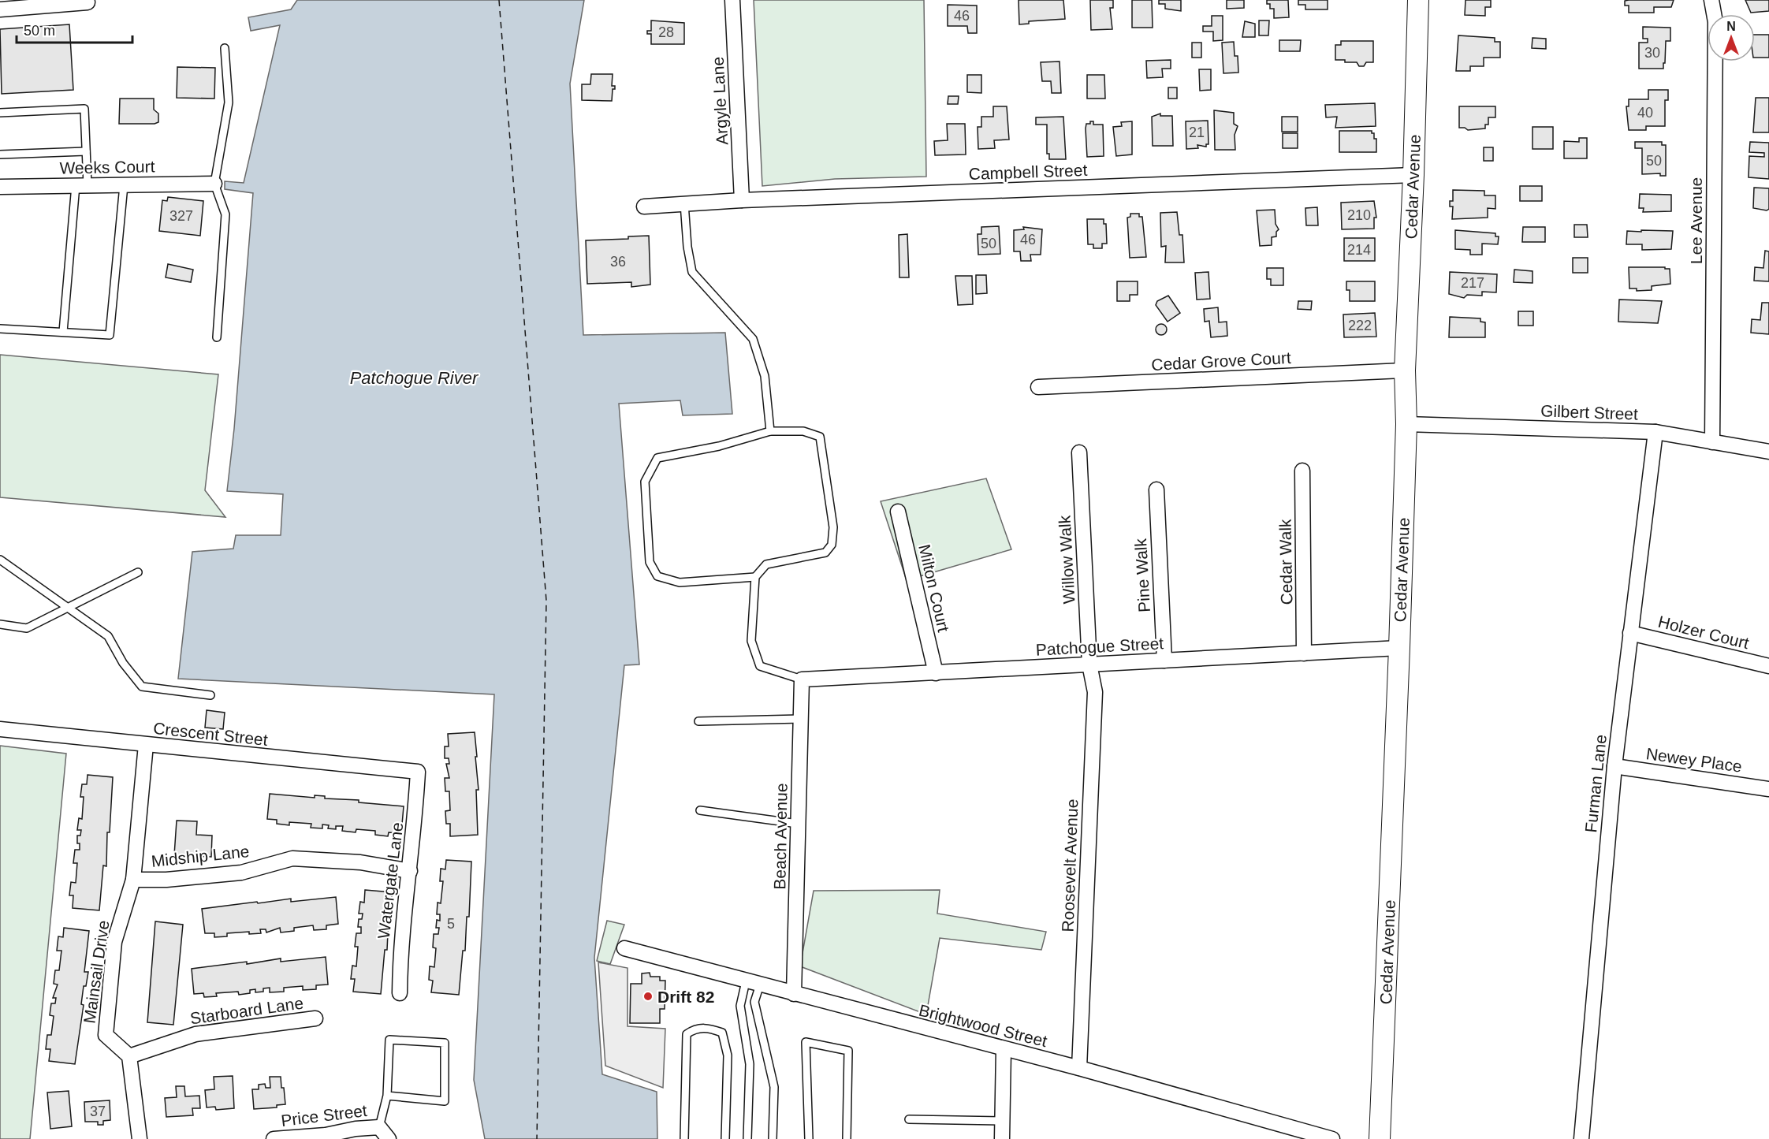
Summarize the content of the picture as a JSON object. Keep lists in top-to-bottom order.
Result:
{
  "streets": {
    "street": [
      "Argyle Lane",
      "Weeks Court",
      "Campbell Street",
      "Cedar Avenue",
      "Lee Avenue",
      "Cedar Grove Court",
      "Gilbert Street",
      "Willow Walk",
      "Cedar Walk",
      "Pine Walk",
      "Milton Court",
      "Holzer Court",
      "Patchogue Street",
      "Crescent Street",
      "Newey Place",
      "Furman Lane",
      "Beach Avenue",
      "Midship Lane",
      "Roosevelt Avenue",
      "Watergate Lane",
      "Mainsail Drive",
      "Starboard Lane",
      "Brightwood Street",
      "Price Street"
    ]
  },
  "crossings": [
    ["Argyle Lane", "Campbell Street"],
    ["Campbell Street", "Cedar Avenue"],
    ["Cedar Avenue", "Cedar Grove Court"],
    ["Cedar Avenue", "Gilbert Street"],
    ["Cedar Avenue", "Patchogue Street"],
    ["Lee Avenue", "Gilbert Street"],
    ["Gilbert Street", "Furman Lane"],
    ["Willow Walk", "Patchogue Street"],
    ["Willow Walk", "Roosevelt Avenue"],
    ["Cedar Walk", "Patchogue Street"],
    ["Pine Walk", "Patchogue Street"],
    ["Milton Court", "Patchogue Street"],
    ["Holzer Court", "Furman Lane"],
    ["Patchogue Street", "Beach Avenue"],
    ["Patchogue Street", "Roosevelt Avenue"],
    ["Crescent Street", "Watergate Lane"],
    ["Crescent Street", "Mainsail Drive"],
    ["Newey Place", "Furman Lane"],
    ["Beach Avenue", "Brightwood Street"],
    ["Midship Lane", "Watergate Lane"],
    ["Midship Lane", "Mainsail Drive"],
    ["Roosevelt Avenue", "Brightwood Street"],
    ["Mainsail Drive", "Starboard Lane"]
  ],
  "water": ["Patchogue River"],
  "places": ["Drift 82"],
  "house_numbers": [
    "46",
    "28",
    "30",
    "40",
    "21",
    "50",
    "210",
    "327",
    "46",
    "50",
    "214",
    "36",
    "217",
    "222",
    "5",
    "37"
  ],
  "scale_bar": "50 m",
  "north": "top"
}
